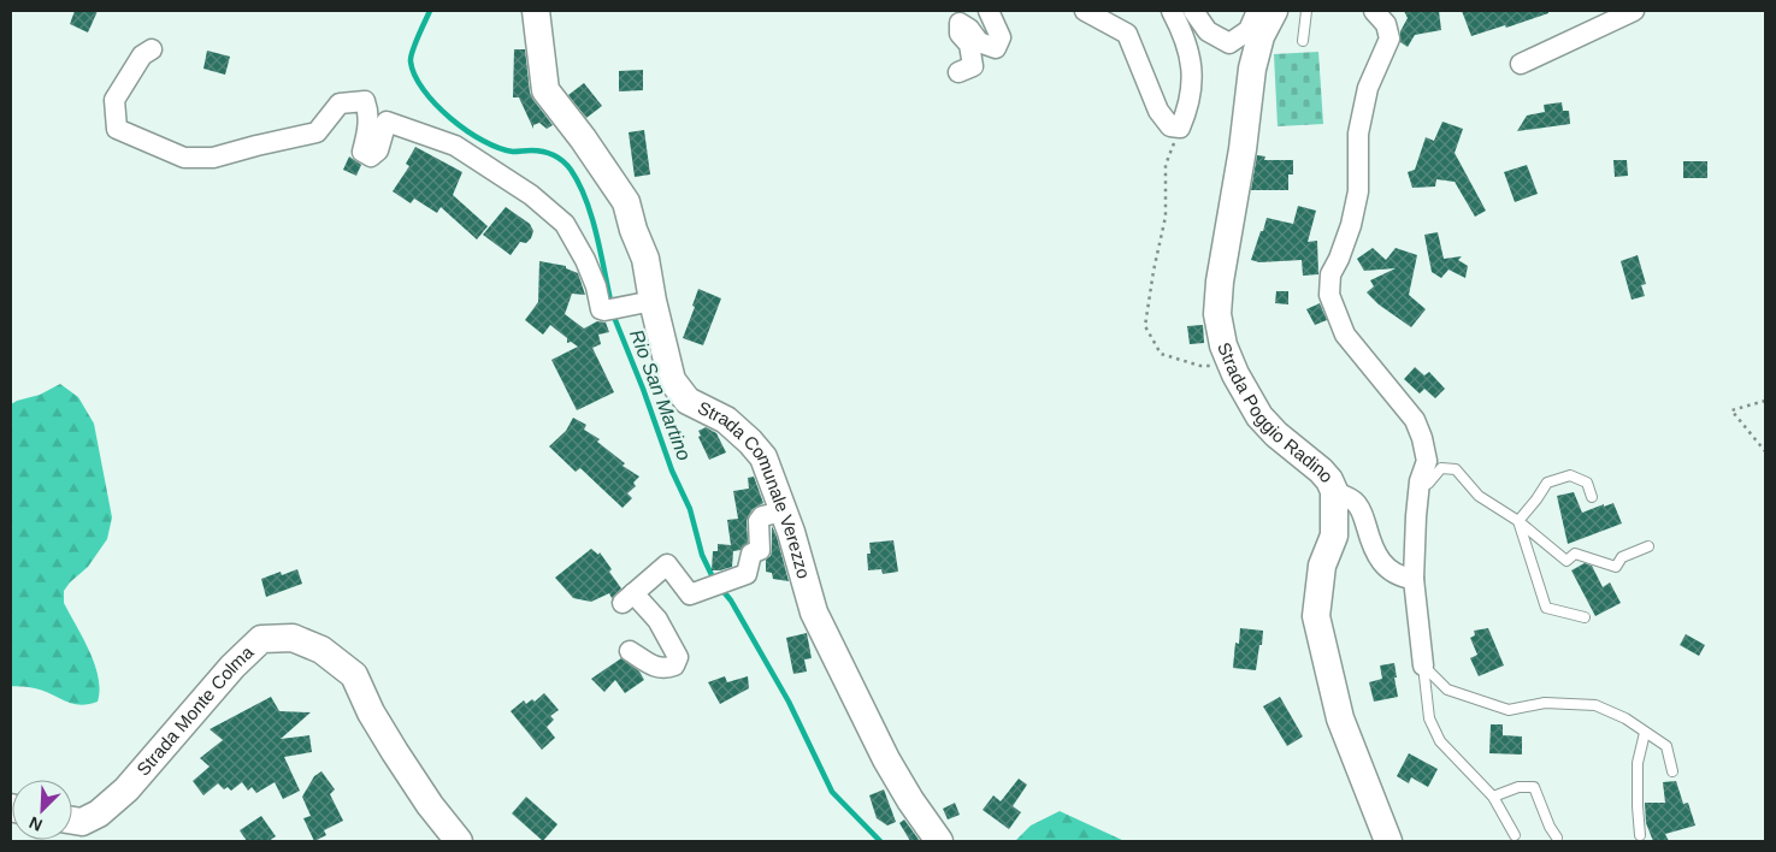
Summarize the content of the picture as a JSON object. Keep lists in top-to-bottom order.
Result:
{
  "streets": {
    "street": ["Strada Poggio Radino", "Strada Comunale Verezzo", "Strada Monte Colma"]
  },
  "water": ["Rio San Martino"],
  "north": "bottom left"
}
